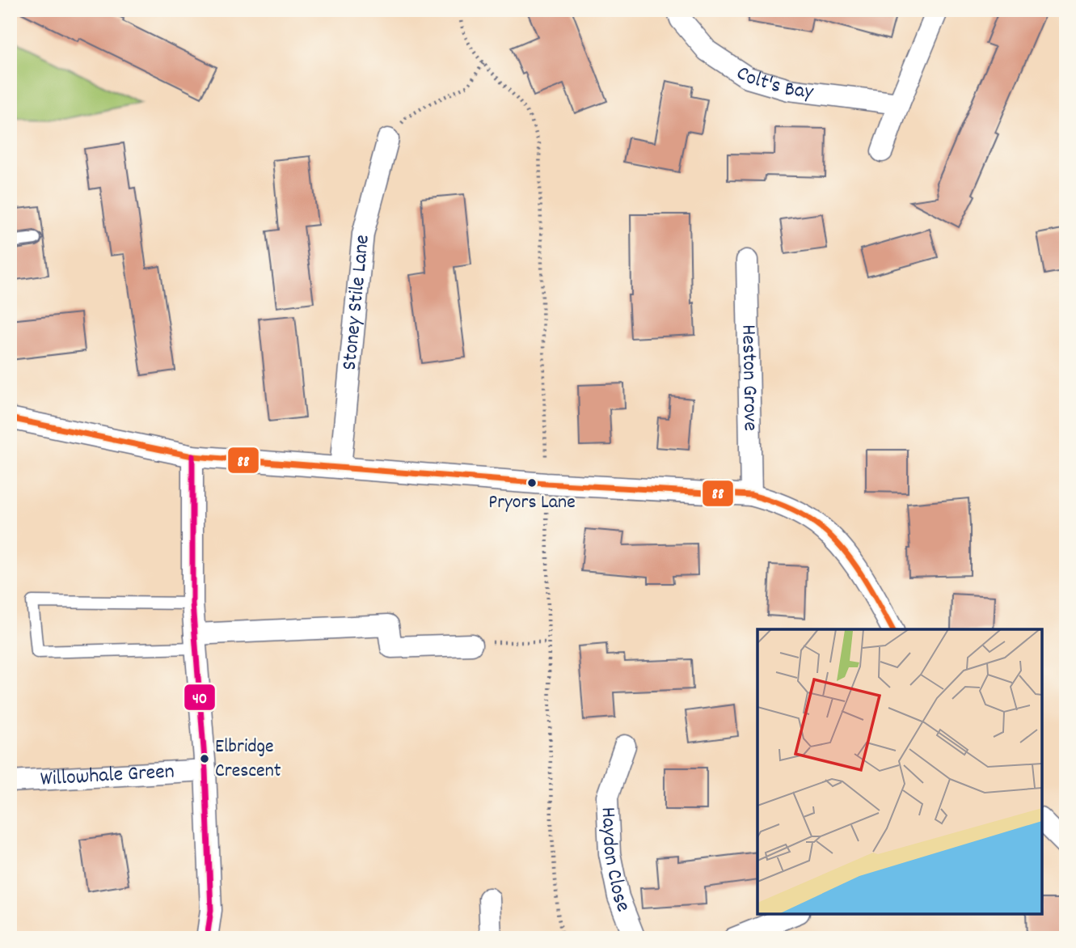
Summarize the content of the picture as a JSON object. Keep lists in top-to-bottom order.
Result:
{
  "streets": {
    "street": [
      "Colt's Bay",
      "Stoney Stile Lane",
      "Heston Grove",
      "Willowhale Green",
      "Haydon Close"
    ]
  },
  "places": ["Pryors Lane", "Elbridge Crescent"],
  "lines": ["transit line 88", "transit line 40"]
}
